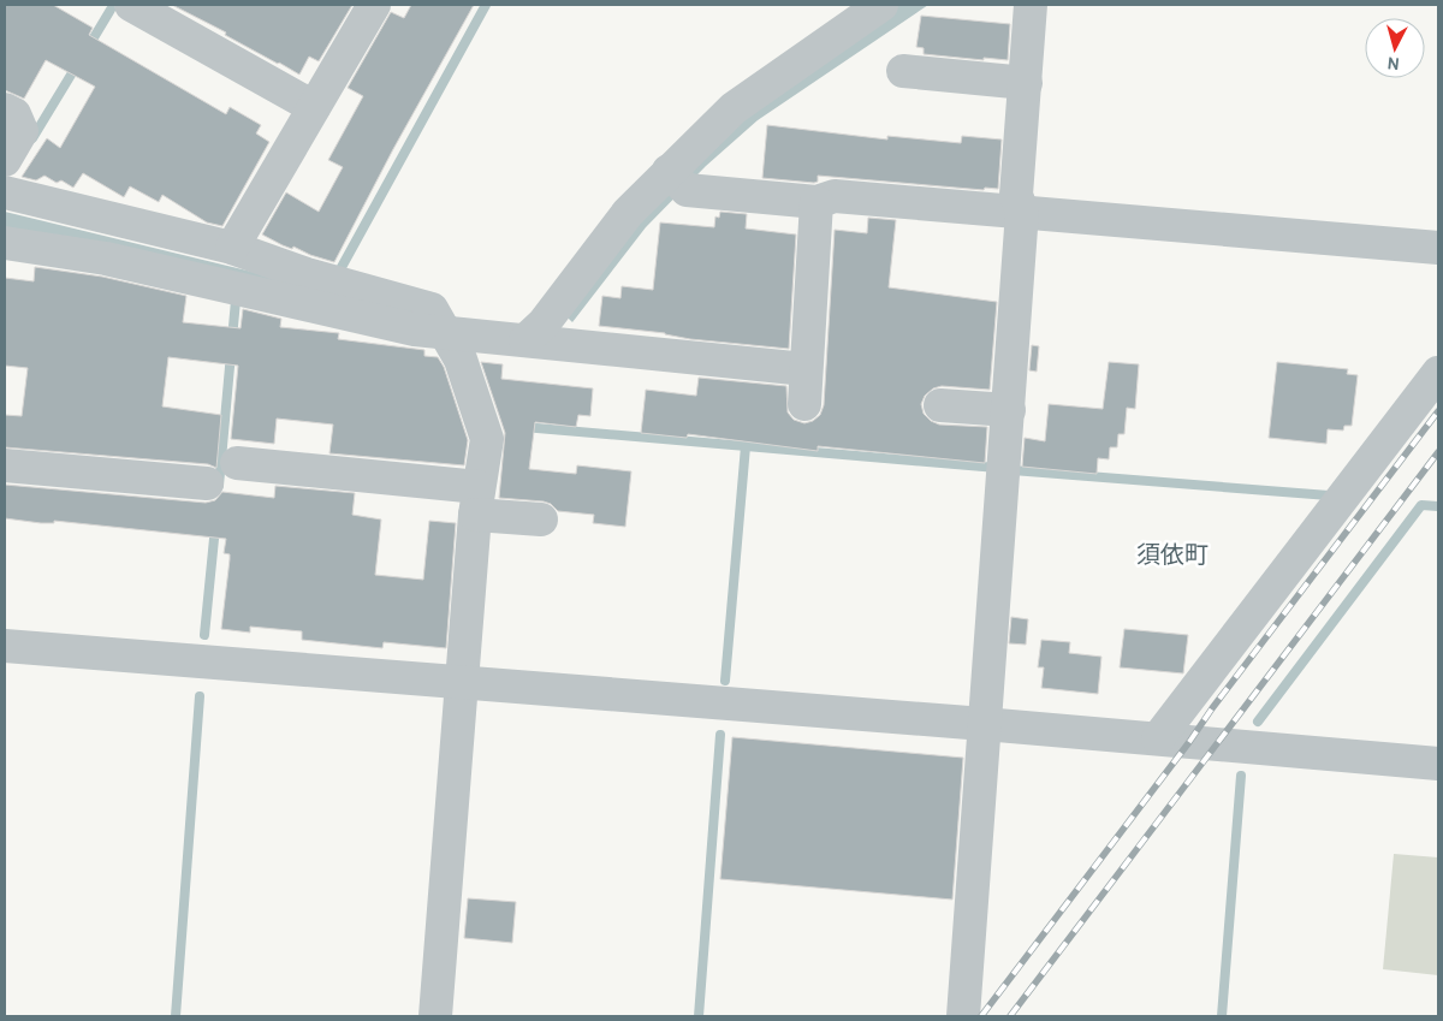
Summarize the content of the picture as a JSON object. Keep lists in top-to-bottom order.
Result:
{
  "districts": ["須依町"],
  "north": "bottom"
}
